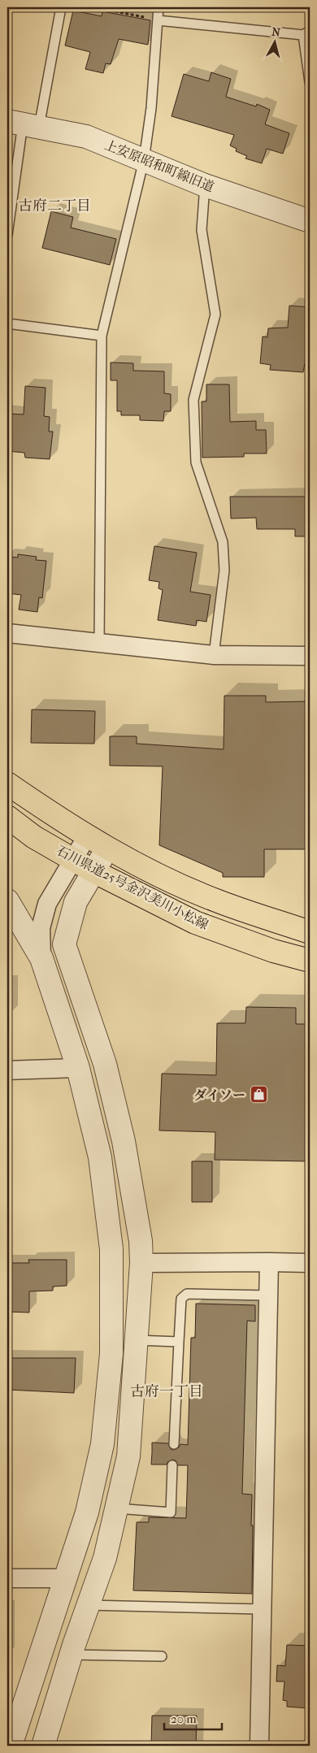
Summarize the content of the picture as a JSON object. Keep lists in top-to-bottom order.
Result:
{
  "streets": {
    "main road": ["石川県道25号金沢美川小松線"],
    "street": ["上安原昭和町線旧道"]
  },
  "districts": ["古府二丁目", "古府一丁目"],
  "places": {
    "shop": ["ダイソー"]
  },
  "scale_bar": "20 m",
  "north": "top"
}
